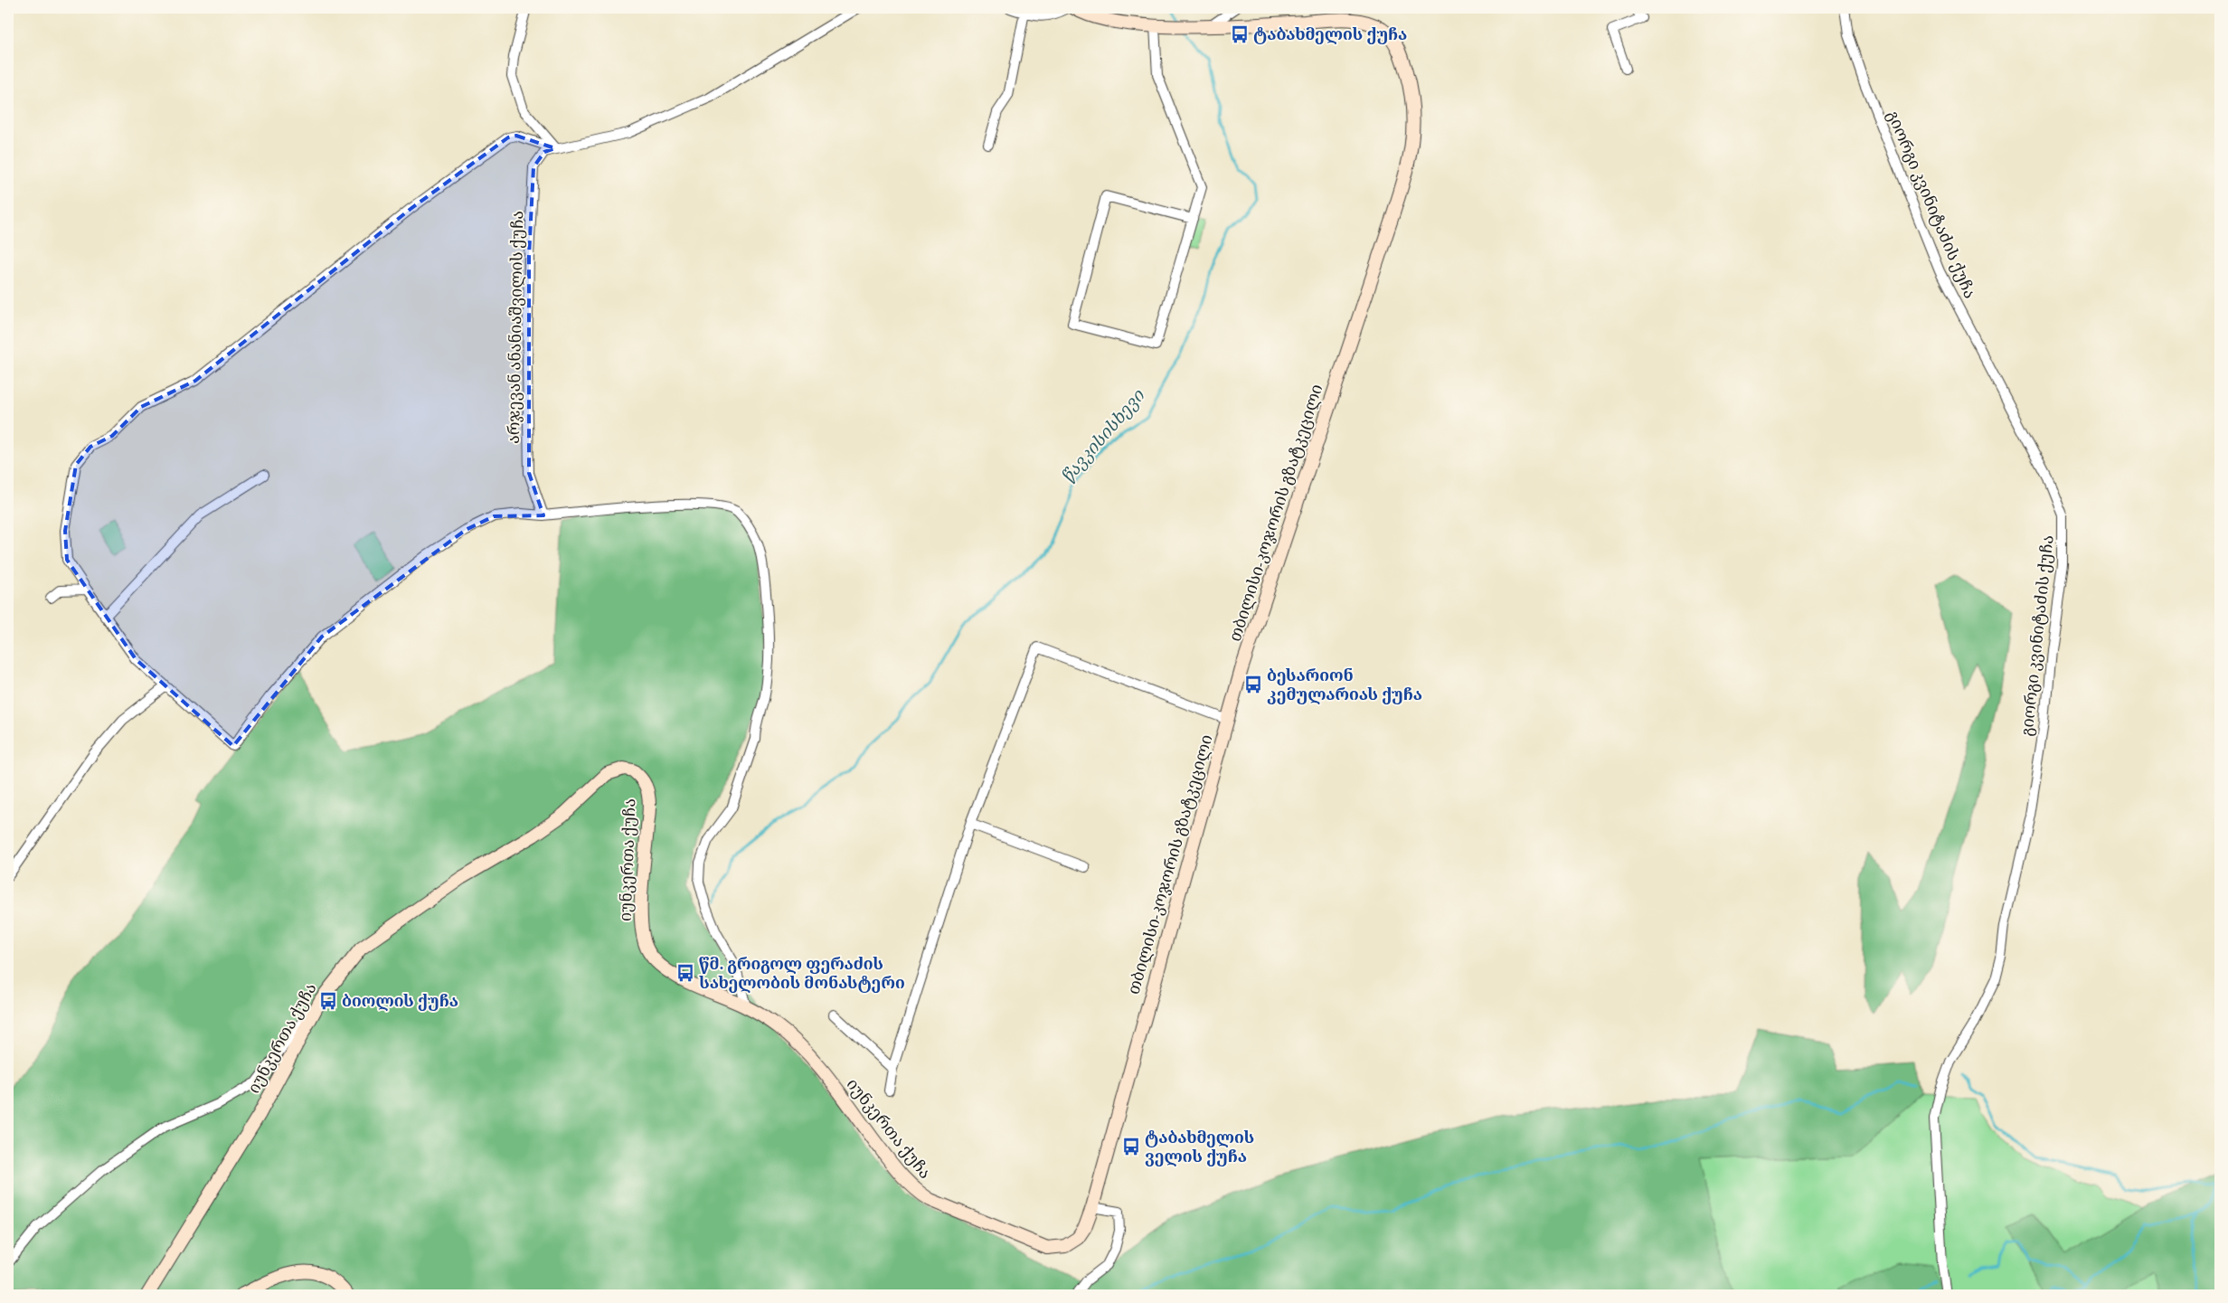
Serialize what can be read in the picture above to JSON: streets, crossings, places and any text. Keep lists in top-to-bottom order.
{
  "streets": {
    "main road": ["თბილისი-კოჯორის გზატკეცილი", "იუნკერთა ქუჩა"],
    "street": ["გიორგი კვინიტაძის ქუჩა", "არჯევან ანანიაშვილის ქუჩა"]
  },
  "crossings": [
    ["თბილისი-კოჯორის გზატკეცილი", "იუნკერთა ქუჩა"]
  ],
  "water": ["წავკისისხევი"],
  "places": {
    "bus stop": [
      "ტაბახმელის ქუჩა",
      "ბესარიონ კემულარიას ქუჩა",
      "წმ. გრიგოლ ფერაძის სახელობის მონასტერი",
      "ბიოლის ქუჩა",
      "ტაბახმელის ველის ქუჩა"
    ]
  }
}
